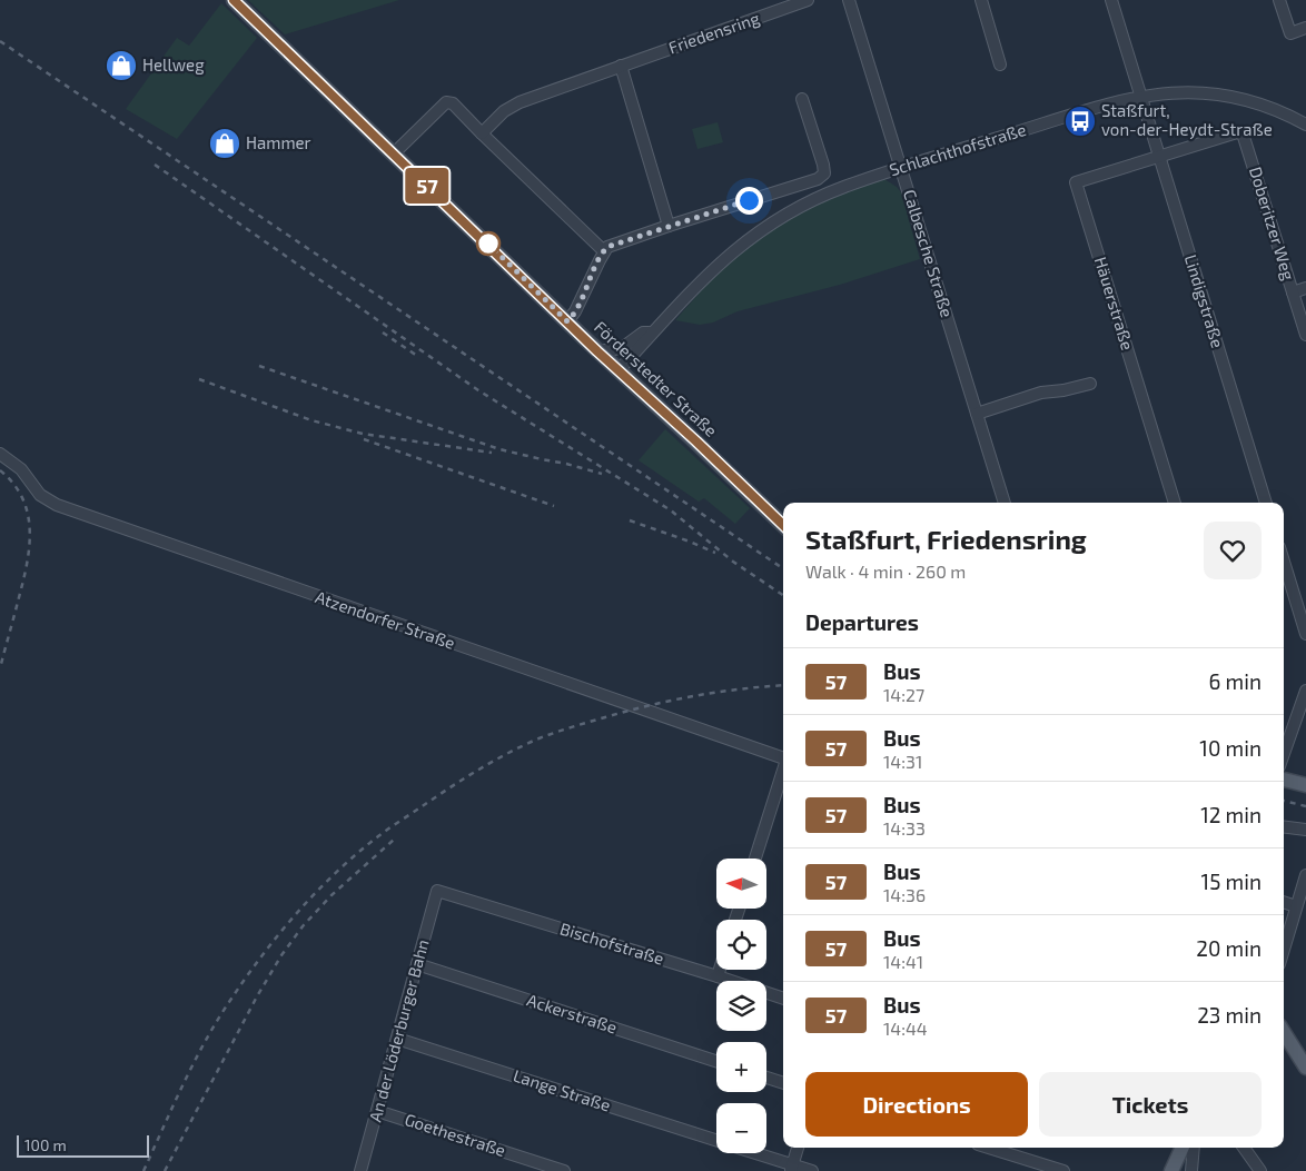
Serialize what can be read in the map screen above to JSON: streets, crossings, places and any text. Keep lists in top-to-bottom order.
{
  "streets": {
    "main road": ["Förderstedter Straße"],
    "street": [
      "Friedensring",
      "Schlachthofstraße",
      "Doberitzer Weg",
      "Calbesche Straße",
      "Lindigstraße",
      "Häuerstraße",
      "Atzendorfer Straße",
      "Bischofstraße",
      "Ackerstraße",
      "An der Löderburger Bahn",
      "Lange Straße",
      "Goethestraße"
    ]
  },
  "crossings": [
    ["Schlachthofstraße", "Calbesche Straße"],
    ["Schlachthofstraße", "Lindigstraße"],
    ["Schlachthofstraße", "Förderstedter Straße"],
    ["Doberitzer Weg", "Lindigstraße"],
    ["Doberitzer Weg", "Häuerstraße"],
    ["Lindigstraße", "Häuerstraße"],
    ["Bischofstraße", "An der Löderburger Bahn"],
    ["Ackerstraße", "An der Löderburger Bahn"],
    ["An der Löderburger Bahn", "Lange Straße"],
    ["An der Löderburger Bahn", "Goethestraße"]
  ],
  "places": {
    "shop": ["Hellweg", "Hammer"],
    "bus stop": ["Staßfurt, von-der-Heydt-Straße"]
  },
  "lines": ["bus line 57"],
  "scale_bar": "100 m",
  "north": "left",
  "page": {
    "on_map": "57",
    "heading": [
      ["Staßfurt, Friedensring", "Walk · 4 min · 260 m"],
      "Departures"
    ],
    "list": [
      {
        "mark": "57",
        "name": "Bus",
        "note": "14:27",
        "value": "6 min"
      },
      {
        "mark": "57",
        "name": "Bus",
        "note": "14:31",
        "value": "10 min"
      },
      {
        "mark": "57",
        "name": "Bus",
        "note": "14:33",
        "value": "12 min"
      },
      {
        "mark": "57",
        "name": "Bus",
        "note": "14:36",
        "value": "15 min"
      },
      {
        "mark": "57",
        "name": "Bus",
        "note": "14:41",
        "value": "20 min"
      },
      {
        "mark": "57",
        "name": "Bus",
        "note": "14:44",
        "value": "23 min"
      }
    ],
    "map_buttons": ["+", "−"],
    "buttons": ["Directions", "Tickets"],
    "scale": "100 m"
  }
}
